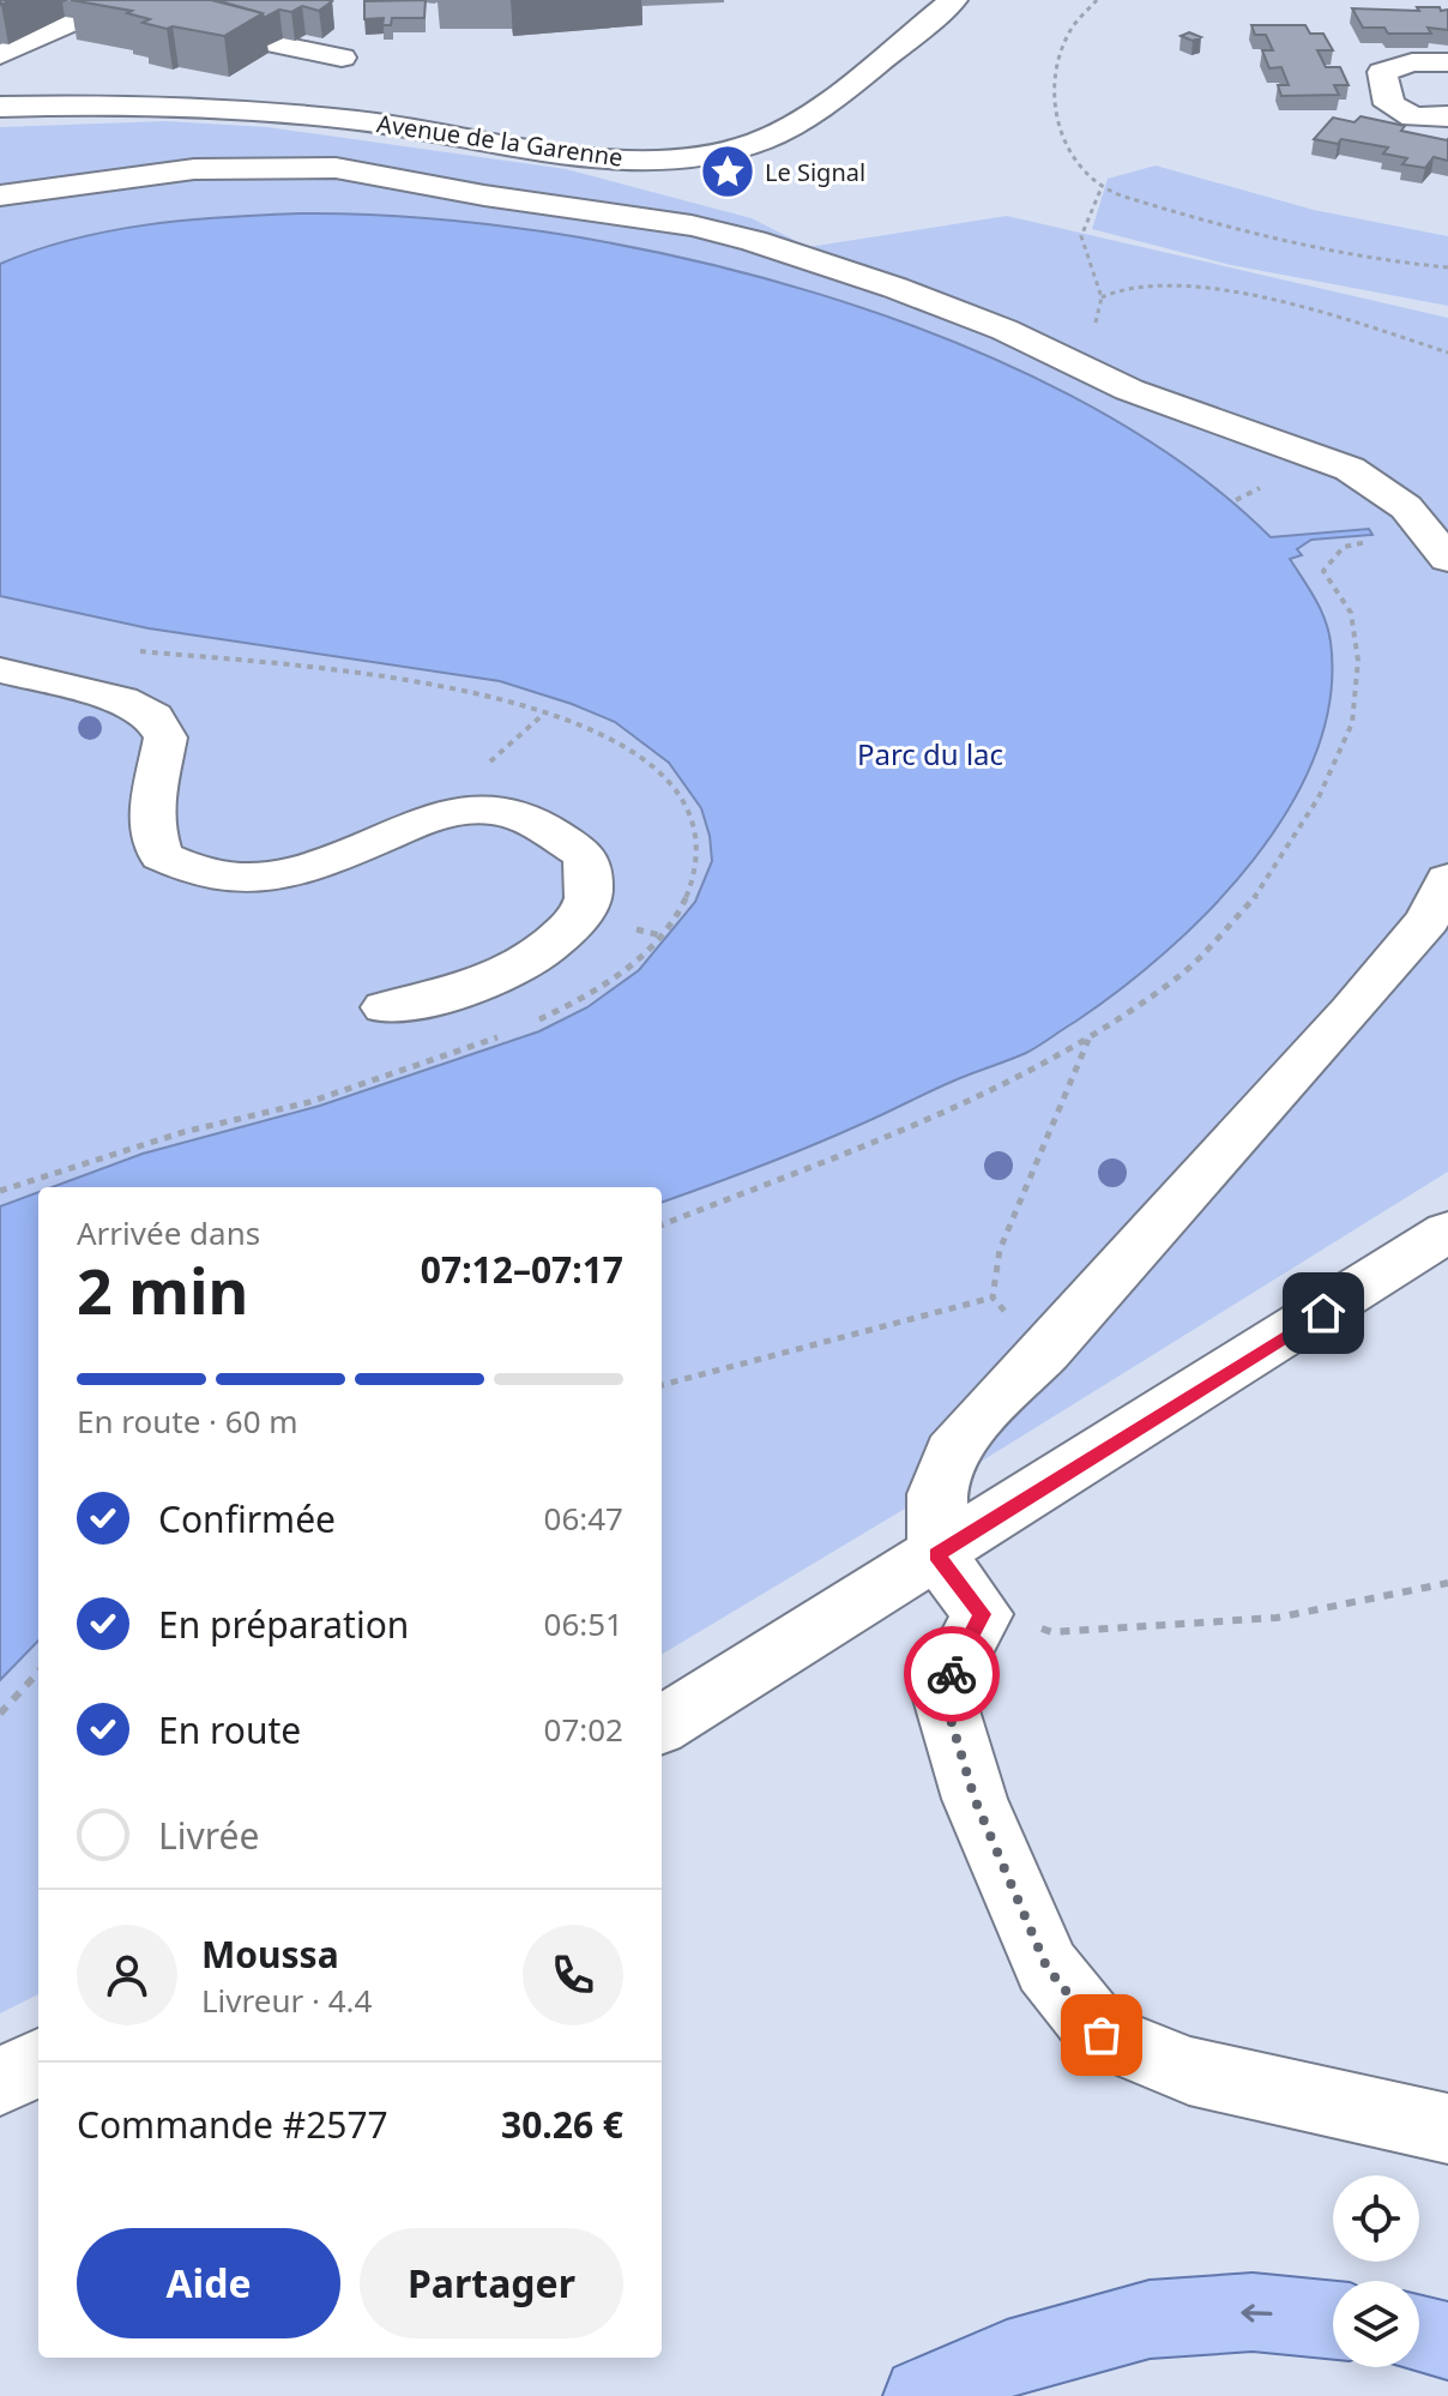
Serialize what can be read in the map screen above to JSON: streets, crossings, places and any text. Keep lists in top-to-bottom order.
{
  "streets": {
    "street": ["Avenue de la Garenne"]
  },
  "parks": ["Parc du lac"],
  "places": {
    "place": ["Le Signal"]
  },
  "page": {
    "heading": ["2 min", "Arrivée dans", "07:12–07:17"],
    "panel": [
      "Moussa",
      "Livreur · 4.4",
      "Commande #2577",
      "30.26 €"
    ],
    "bar": "En route · 60 m",
    "list": [
      ["Confirmée", "06:47"],
      ["En préparation", "06:51"],
      ["En route", "07:02"],
      "Livrée"
    ],
    "buttons": ["Aide", "Partager"]
  }
}
